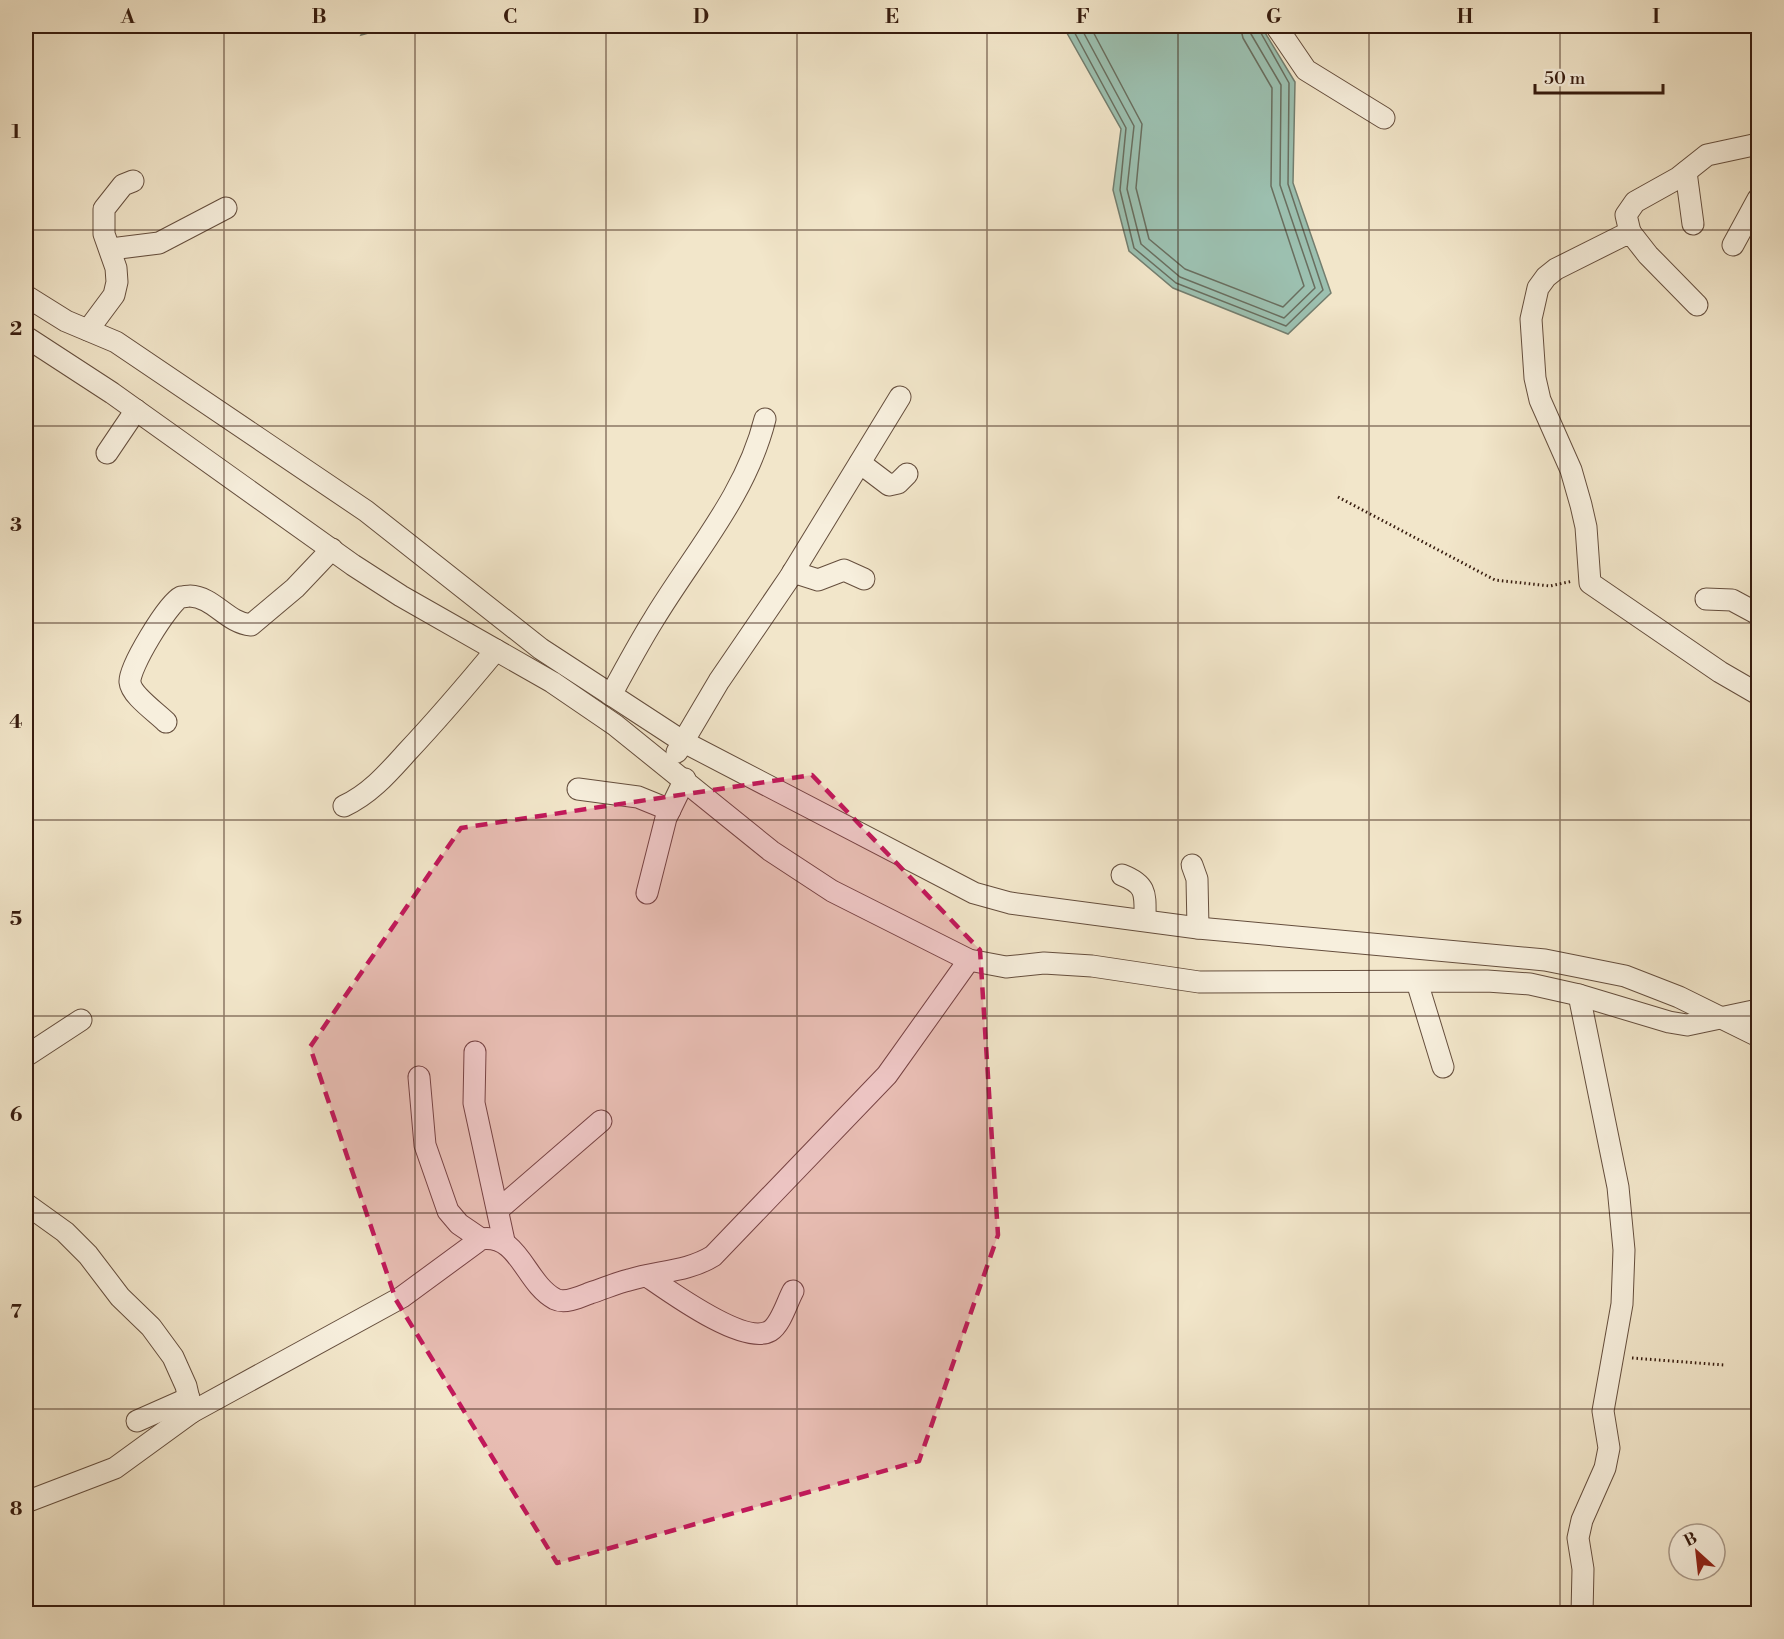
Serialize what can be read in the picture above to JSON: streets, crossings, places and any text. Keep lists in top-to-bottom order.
{
  "scale_bar": "50 m",
  "north": "top left",
  "grid": {
    "columns": [
      "A",
      "B",
      "C",
      "D",
      "E",
      "F",
      "G",
      "H",
      "I"
    ],
    "rows": [
      "1",
      "2",
      "3",
      "4",
      "5",
      "6",
      "7",
      "8"
    ]
  }
}
